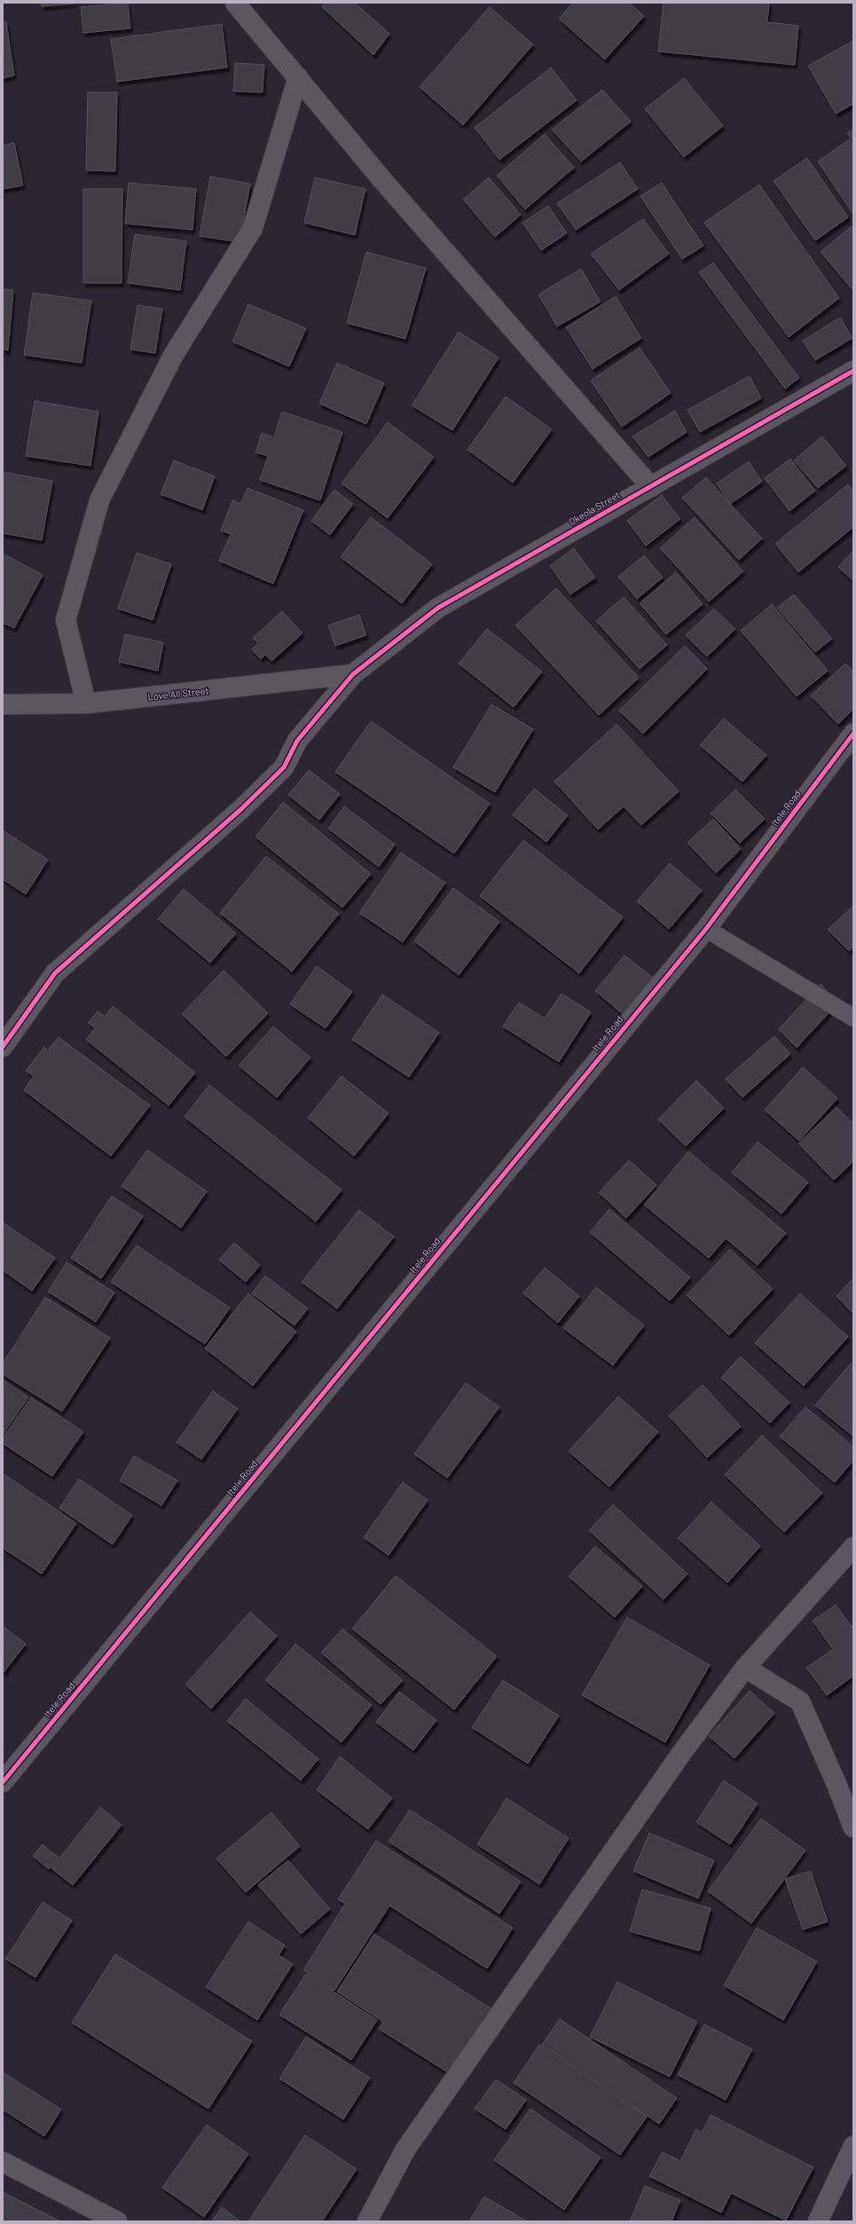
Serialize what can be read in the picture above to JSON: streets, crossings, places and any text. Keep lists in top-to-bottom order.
{
  "streets": {
    "street": ["Okeola Street", "Love All Street", "Itele Road"]
  },
  "crossings": [
    ["Okeola Street", "Love All Street"]
  ]
}
